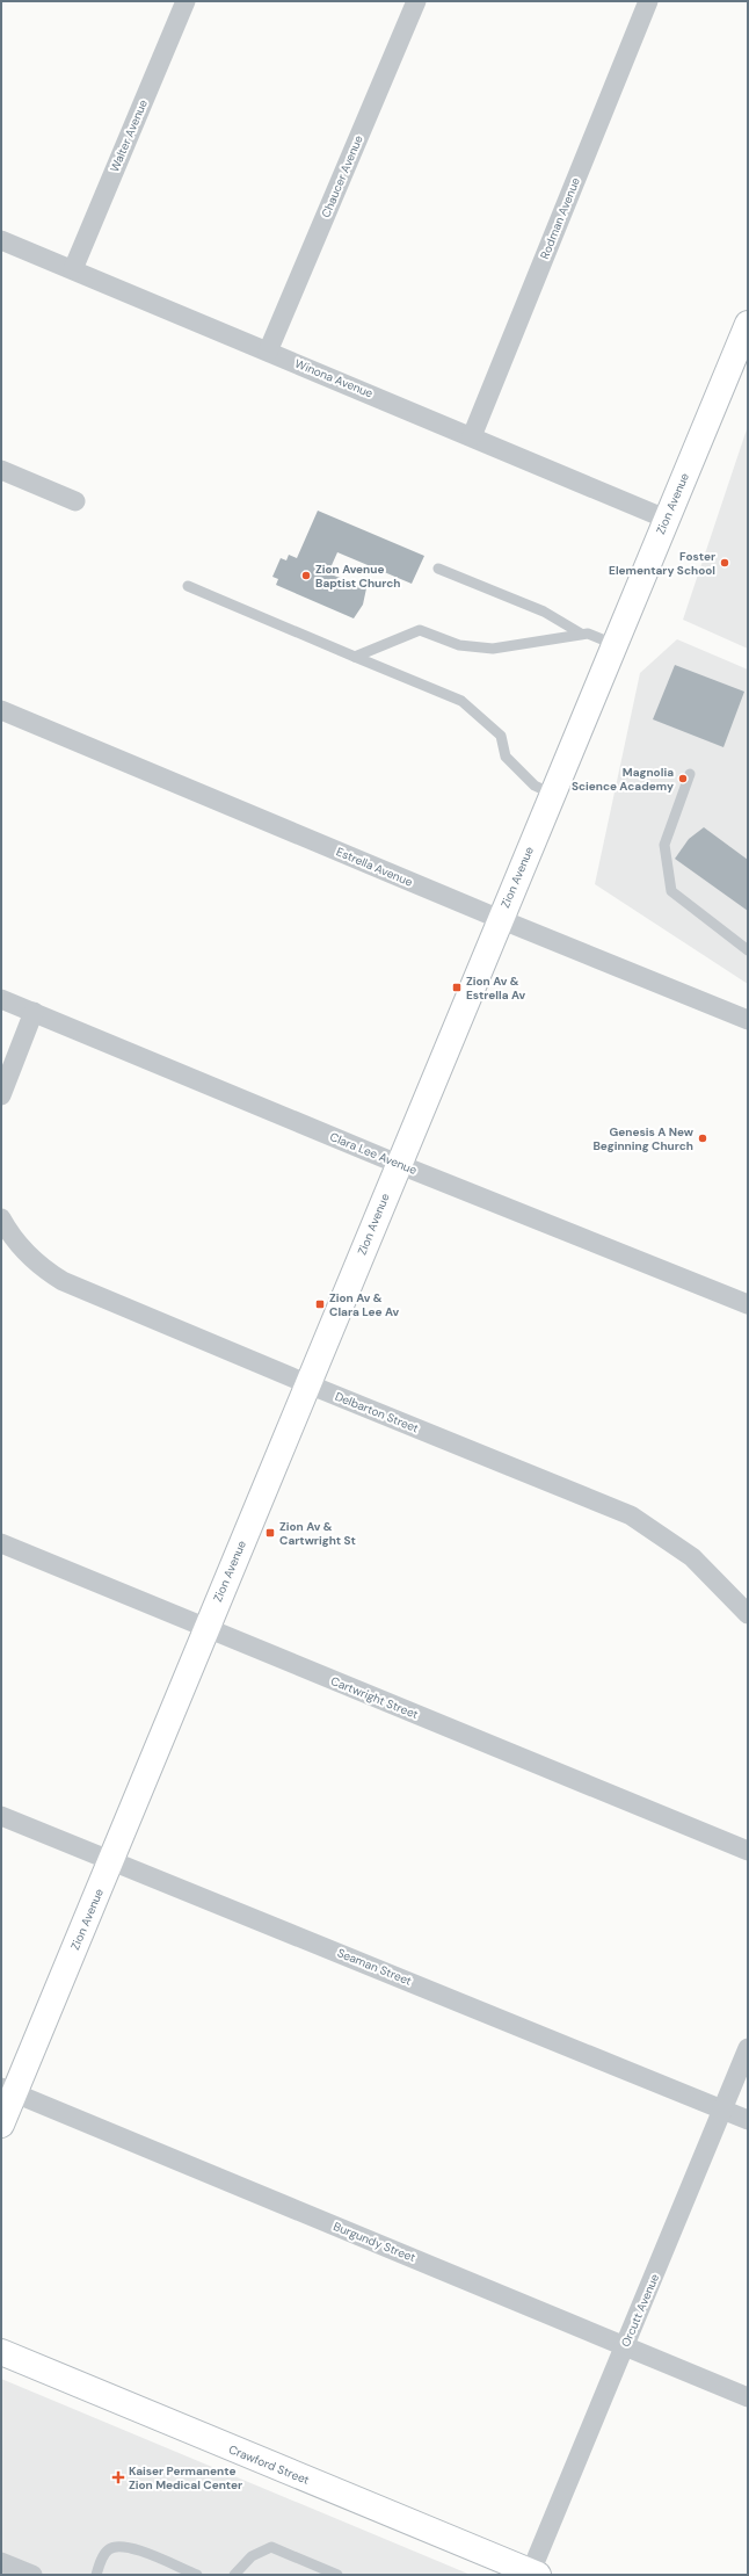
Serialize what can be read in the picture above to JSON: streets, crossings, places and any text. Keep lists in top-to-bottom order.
{
  "streets": {
    "main road": ["Zion Avenue", "Crawford Street"],
    "street": [
      "Walter Avenue",
      "Chaucer Avenue",
      "Rodman Avenue",
      "Winona Avenue",
      "Estrella Avenue",
      "Clara Lee Avenue",
      "Delbarton Street",
      "Cartwright Street",
      "Seaman Street",
      "Burgundy Street",
      "Orcutt Avenue"
    ]
  },
  "crossings": [
    ["Walter Avenue", "Winona Avenue"],
    ["Chaucer Avenue", "Winona Avenue"],
    ["Rodman Avenue", "Winona Avenue"],
    ["Winona Avenue", "Zion Avenue"],
    ["Zion Avenue", "Estrella Avenue"],
    ["Zion Avenue", "Clara Lee Avenue"],
    ["Zion Avenue", "Delbarton Street"],
    ["Zion Avenue", "Cartwright Street"],
    ["Zion Avenue", "Seaman Street"],
    ["Zion Avenue", "Burgundy Street"],
    ["Seaman Street", "Orcutt Avenue"],
    ["Burgundy Street", "Orcutt Avenue"],
    ["Orcutt Avenue", "Crawford Street"]
  ],
  "places": {
    "other": [
      "Foster Elementary School",
      "Zion Avenue Baptist Church",
      "Magnolia Science Academy",
      "Genesis A New Beginning Church"
    ],
    "transit": ["Zion Av & Estrella Av", "Zion Av & Clara Lee Av", "Zion Av & Cartwright St"],
    "health": ["Kaiser Permanente Zion Medical Center"]
  }
}
